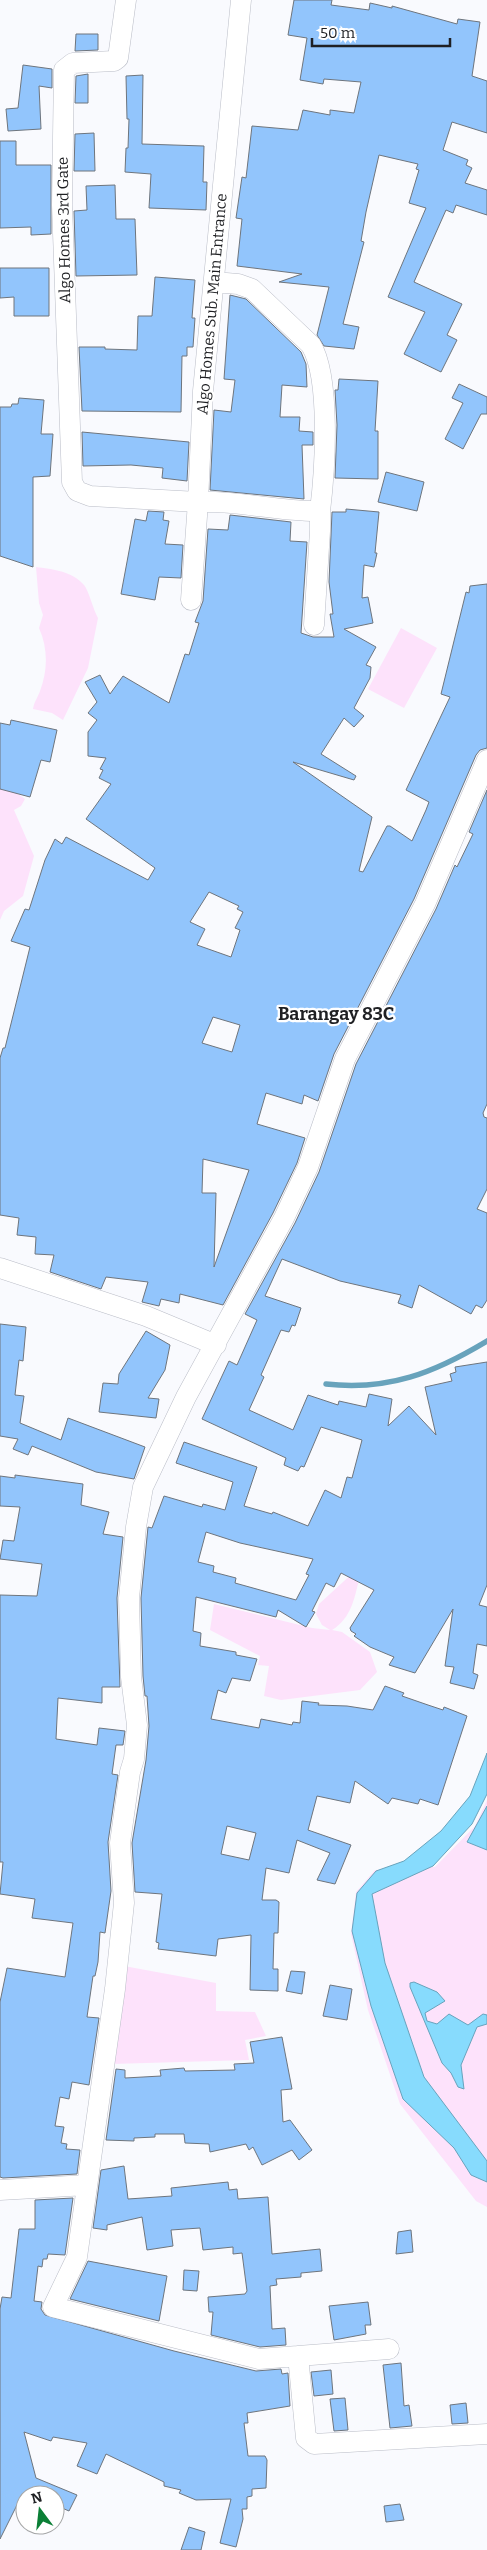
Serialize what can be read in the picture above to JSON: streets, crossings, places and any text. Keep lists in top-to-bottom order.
{
  "streets": {
    "street": ["Algo Homes 3rd Gate", "Algo Homes Sub. Main Entrance"]
  },
  "crossings": [
    ["Algo Homes 3rd Gate", "Algo Homes Sub. Main Entrance"]
  ],
  "districts": ["Barangay 83C"],
  "scale_bar": "50 m",
  "north": "top"
}
